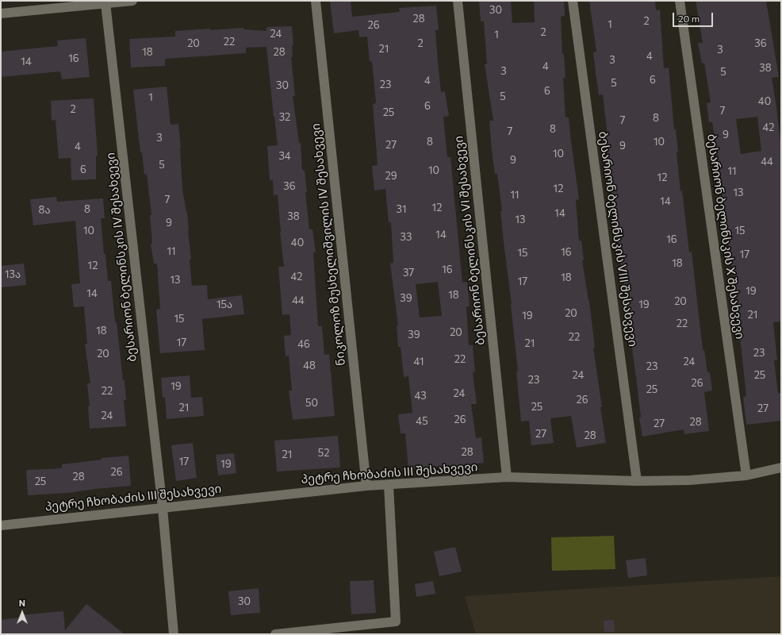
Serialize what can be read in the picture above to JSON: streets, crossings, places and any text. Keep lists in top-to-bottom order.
{
  "streets": {
    "street": [
      "ბესარიონ ბელინსკის X შესახვევი",
      "ბესარიონ ბელინსკის VIII შესახვევი",
      "ბესარიონ ბელინსკის VI შესახვევი",
      "ნიკოლოზ მუსხელიშვილის IV შესახვევი",
      "ბესარიონ ბელინსკის IV შესახვევი",
      "პეტრე ჩხობაძის III შესახვევი"
    ]
  },
  "crossings": [
    ["ბესარიონ ბელინსკის X შესახვევი", "პეტრე ჩხობაძის III შესახვევი"],
    ["ბესარიონ ბელინსკის VIII შესახვევი", "პეტრე ჩხობაძის III შესახვევი"],
    ["ბესარიონ ბელინსკის VI შესახვევი", "პეტრე ჩხობაძის III შესახვევი"],
    ["ნიკოლოზ მუსხელიშვილის IV შესახვევი", "პეტრე ჩხობაძის III შესახვევი"],
    ["ბესარიონ ბელინსკის IV შესახვევი", "პეტრე ჩხობაძის III შესახვევი"]
  ],
  "house_numbers": [
    "30",
    "28",
    "2",
    "1",
    "26",
    "2",
    "24",
    "1",
    "22",
    "20",
    "2",
    "36",
    "21",
    "3",
    "18",
    "28",
    "4",
    "16",
    "3",
    "14",
    "4",
    "38",
    "3",
    "5",
    "6",
    "4",
    "5",
    "23",
    "30",
    "6",
    "5",
    "1",
    "40",
    "6",
    "2",
    "7",
    "25",
    "32",
    "8",
    "7",
    "42",
    "8",
    "7",
    "9",
    "3",
    "8",
    "10",
    "27",
    "9",
    "4",
    "10",
    "34",
    "9",
    "44",
    "5",
    "6",
    "10",
    "11",
    "29",
    "12",
    "36",
    "12",
    "13",
    "11",
    "7",
    "14",
    "12",
    "8",
    "31",
    "8ა",
    "14",
    "38",
    "13",
    "9",
    "10",
    "15",
    "14",
    "33",
    "16",
    "40",
    "11",
    "16",
    "15",
    "17",
    "18",
    "12",
    "16",
    "37",
    "13ა",
    "42",
    "18",
    "13",
    "17",
    "19",
    "14",
    "18",
    "39",
    "44",
    "20",
    "15ა",
    "19",
    "20",
    "21",
    "19",
    "15",
    "22",
    "18",
    "20",
    "39",
    "22",
    "17",
    "21",
    "46",
    "23",
    "20",
    "22",
    "41",
    "24",
    "48",
    "23",
    "24",
    "25",
    "23",
    "26",
    "19",
    "25",
    "22",
    "24",
    "43",
    "26",
    "50",
    "25",
    "21",
    "27",
    "24",
    "26",
    "45",
    "28",
    "27",
    "27",
    "28",
    "28",
    "52",
    "21",
    "17",
    "19",
    "26",
    "28",
    "25",
    "30"
  ],
  "scale_bar": "20 m",
  "north": "top"
}
